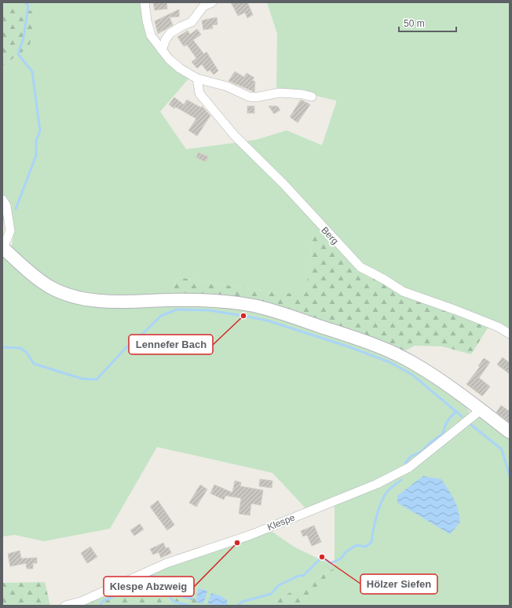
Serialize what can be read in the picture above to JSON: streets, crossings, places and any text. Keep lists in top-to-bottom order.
{
  "streets": {
    "street": ["Berg", "Klespe"]
  },
  "places": ["Lennefer Bach", "Klespe Abzweig", "Hölzer Siefen"],
  "scale_bar": "50 m"
}
